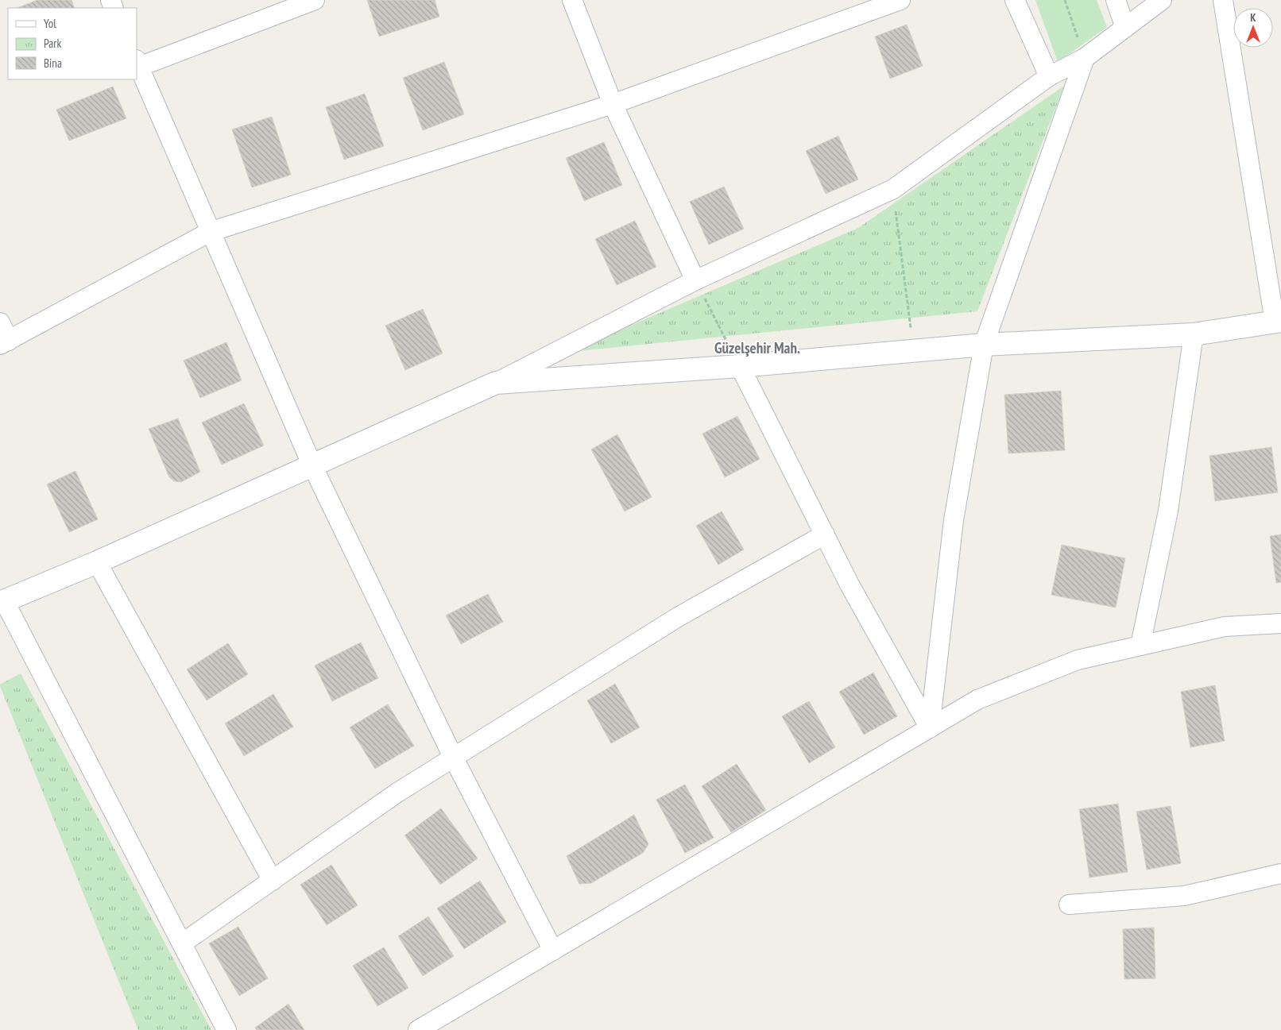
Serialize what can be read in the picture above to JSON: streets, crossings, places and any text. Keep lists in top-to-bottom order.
{
  "districts": ["Güzelşehir Mah."],
  "legend": ["Yol", "Park", "Bina"],
  "north": "top"
}
